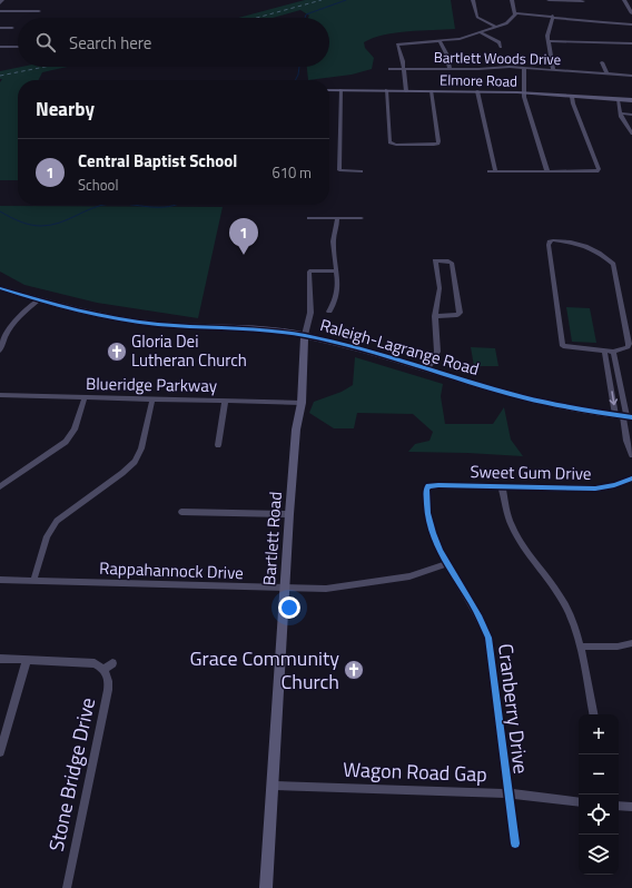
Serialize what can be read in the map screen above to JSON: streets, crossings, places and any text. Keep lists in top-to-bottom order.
{
  "streets": {
    "main road": ["Elmore Road", "Raleigh-Lagrange Road", "Bartlett Road"],
    "street": [
      "Bartlett Woods Drive",
      "Blueridge Parkway",
      "Sweet Gum Drive",
      "Rappahannock Drive",
      "Cranberry Drive",
      "Wagon Road Gap",
      "Stone Bridge Drive"
    ]
  },
  "crossings": [
    ["Raleigh-Lagrange Road", "Bartlett Road"],
    ["Blueridge Parkway", "Bartlett Road"],
    ["Sweet Gum Drive", "Cranberry Drive"],
    ["Bartlett Road", "Rappahannock Drive"],
    ["Bartlett Road", "Wagon Road Gap"],
    ["Rappahannock Drive", "Cranberry Drive"],
    ["Cranberry Drive", "Wagon Road Gap"]
  ],
  "places": {
    "church": ["Gloria Dei Lutheran Church", "Grace Community Church"]
  },
  "page": {
    "search": "Search here",
    "heading": "Nearby",
    "list": [
      {
        "mark": "1",
        "name": "Central Baptist School",
        "note": "School",
        "value": "610 m"
      }
    ],
    "pins": "1",
    "map_buttons": ["+", "−"]
  }
}
